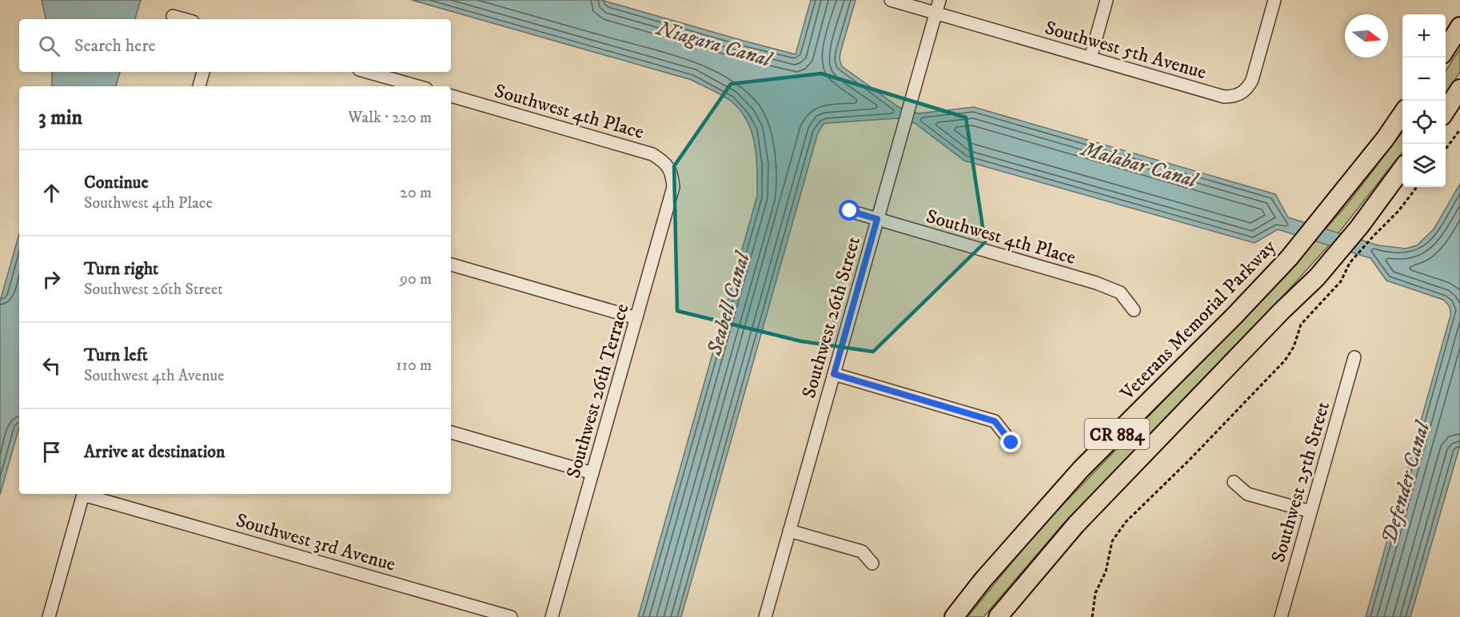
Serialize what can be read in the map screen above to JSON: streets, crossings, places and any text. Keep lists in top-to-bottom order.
{
  "streets": {
    "highway": ["Veterans Memorial Parkway", "CR 884"],
    "street": [
      "Southwest 5th Avenue",
      "Southwest 4th Place",
      "Southwest 26th Street",
      "Southwest 26th Terrace",
      "Southwest 25th Street",
      "Southwest 3rd Avenue"
    ]
  },
  "crossings": [
    ["Southwest 5th Avenue", "Southwest 26th Street"],
    ["Southwest 4th Place", "Southwest 26th Street"],
    ["Southwest 4th Place", "Southwest 26th Terrace"]
  ],
  "water": [
    "Niagara Canal",
    "Malabar Canal",
    "Seabell Canal",
    "Defender Canal"
  ],
  "north": "right",
  "page": {
    "map_buttons": ["+", "−"],
    "search": "Search here",
    "heading": ["3 min", "Walk · 220 m"],
    "list": [
      ["Continue", "Southwest 4th Place", "20 m"],
      ["Turn right", "Southwest 26th Street", "90 m"],
      ["Turn left", "Southwest 4th Avenue", "110 m"],
      "Arrive at destination"
    ]
  }
}
